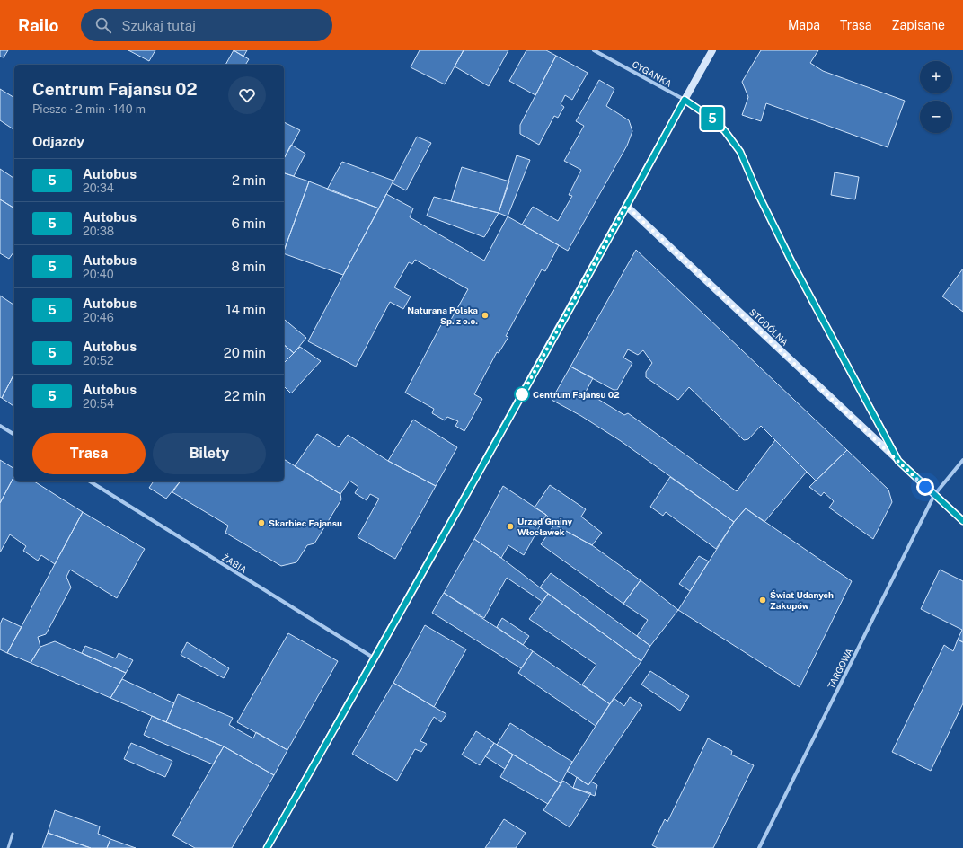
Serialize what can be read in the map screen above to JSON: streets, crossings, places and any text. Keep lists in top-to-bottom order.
{
  "streets": {
    "street": [
      "CYGANKA",
      "STODÓLNA",
      "ŻABIA",
      "TARGOWA"
    ]
  },
  "crossings": [
    ["CYGANKA", "STODÓLNA"],
    ["STODÓLNA", "TARGOWA"]
  ],
  "places": [
    "Naturana Polska Sp. z o.o.",
    "Centrum Fajansu 02",
    "Skarbiec Fajansu",
    "Urząd Gminy Włocławek",
    "Świat Udanych Zakupów"
  ],
  "lines": ["bus line 5"],
  "page": {
    "header": "Railo",
    "search": "Szukaj tutaj",
    "nav": ["Mapa", "Trasa", "Zapisane"],
    "on_map": "5",
    "map_buttons": ["+", "−"],
    "heading": [
      ["Centrum Fajansu 02", "Pieszo · 2 min · 140 m"],
      "Odjazdy"
    ],
    "list": [
      {
        "mark": "5",
        "name": "Autobus",
        "note": "20:34",
        "value": "2 min"
      },
      {
        "mark": "5",
        "name": "Autobus",
        "note": "20:38",
        "value": "6 min"
      },
      {
        "mark": "5",
        "name": "Autobus",
        "note": "20:40",
        "value": "8 min"
      },
      {
        "mark": "5",
        "name": "Autobus",
        "note": "20:46",
        "value": "14 min"
      },
      {
        "mark": "5",
        "name": "Autobus",
        "note": "20:52",
        "value": "20 min"
      },
      {
        "mark": "5",
        "name": "Autobus",
        "note": "20:54",
        "value": "22 min"
      }
    ],
    "buttons": ["Trasa", "Bilety"]
  }
}
